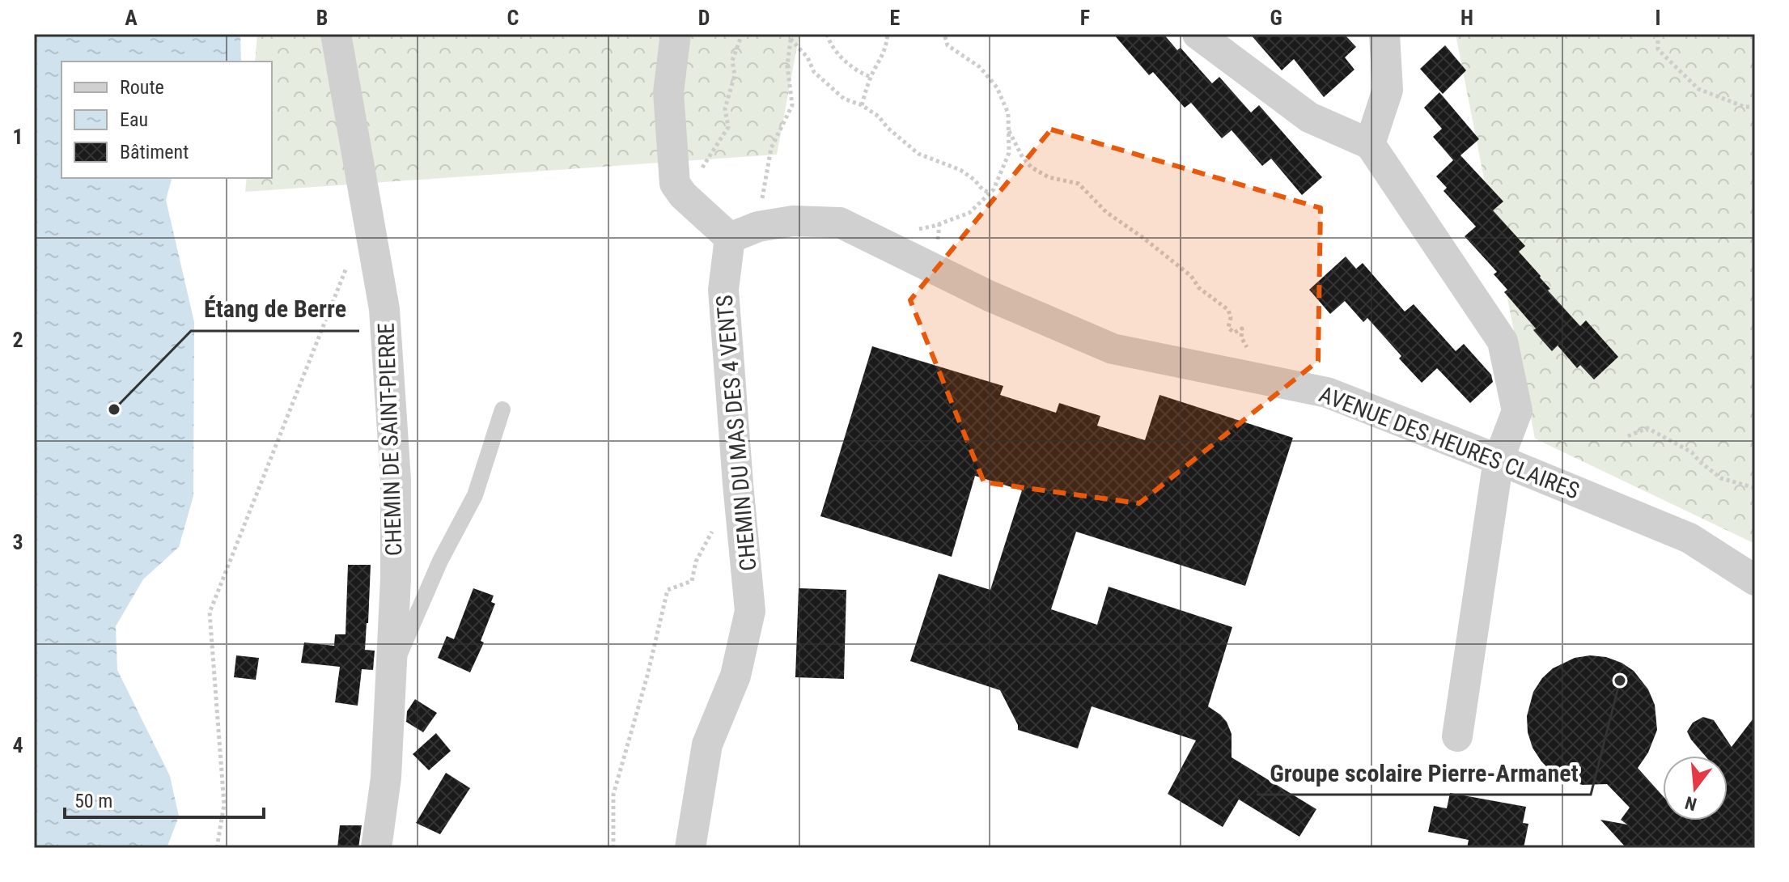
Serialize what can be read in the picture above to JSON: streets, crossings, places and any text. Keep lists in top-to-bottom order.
{
  "streets": {
    "street": ["CHEMIN DU MAS DES 4 VENTS", "CHEMIN DE SAINT-PIERRE", "AVENUE DES HEURES CLAIRES"]
  },
  "crossings": [
    ["CHEMIN DU MAS DES 4 VENTS", "AVENUE DES HEURES CLAIRES"]
  ],
  "places": ["Étang de Berre", "Groupe scolaire Pierre-Armanet"],
  "legend": ["Route", "Eau", "Bâtiment"],
  "scale_bar": "50 m",
  "north": "bottom",
  "grid": {
    "columns": [
      "A",
      "B",
      "C",
      "D",
      "E",
      "F",
      "G",
      "H",
      "I"
    ],
    "rows": [
      "1",
      "2",
      "3",
      "4"
    ]
  }
}
